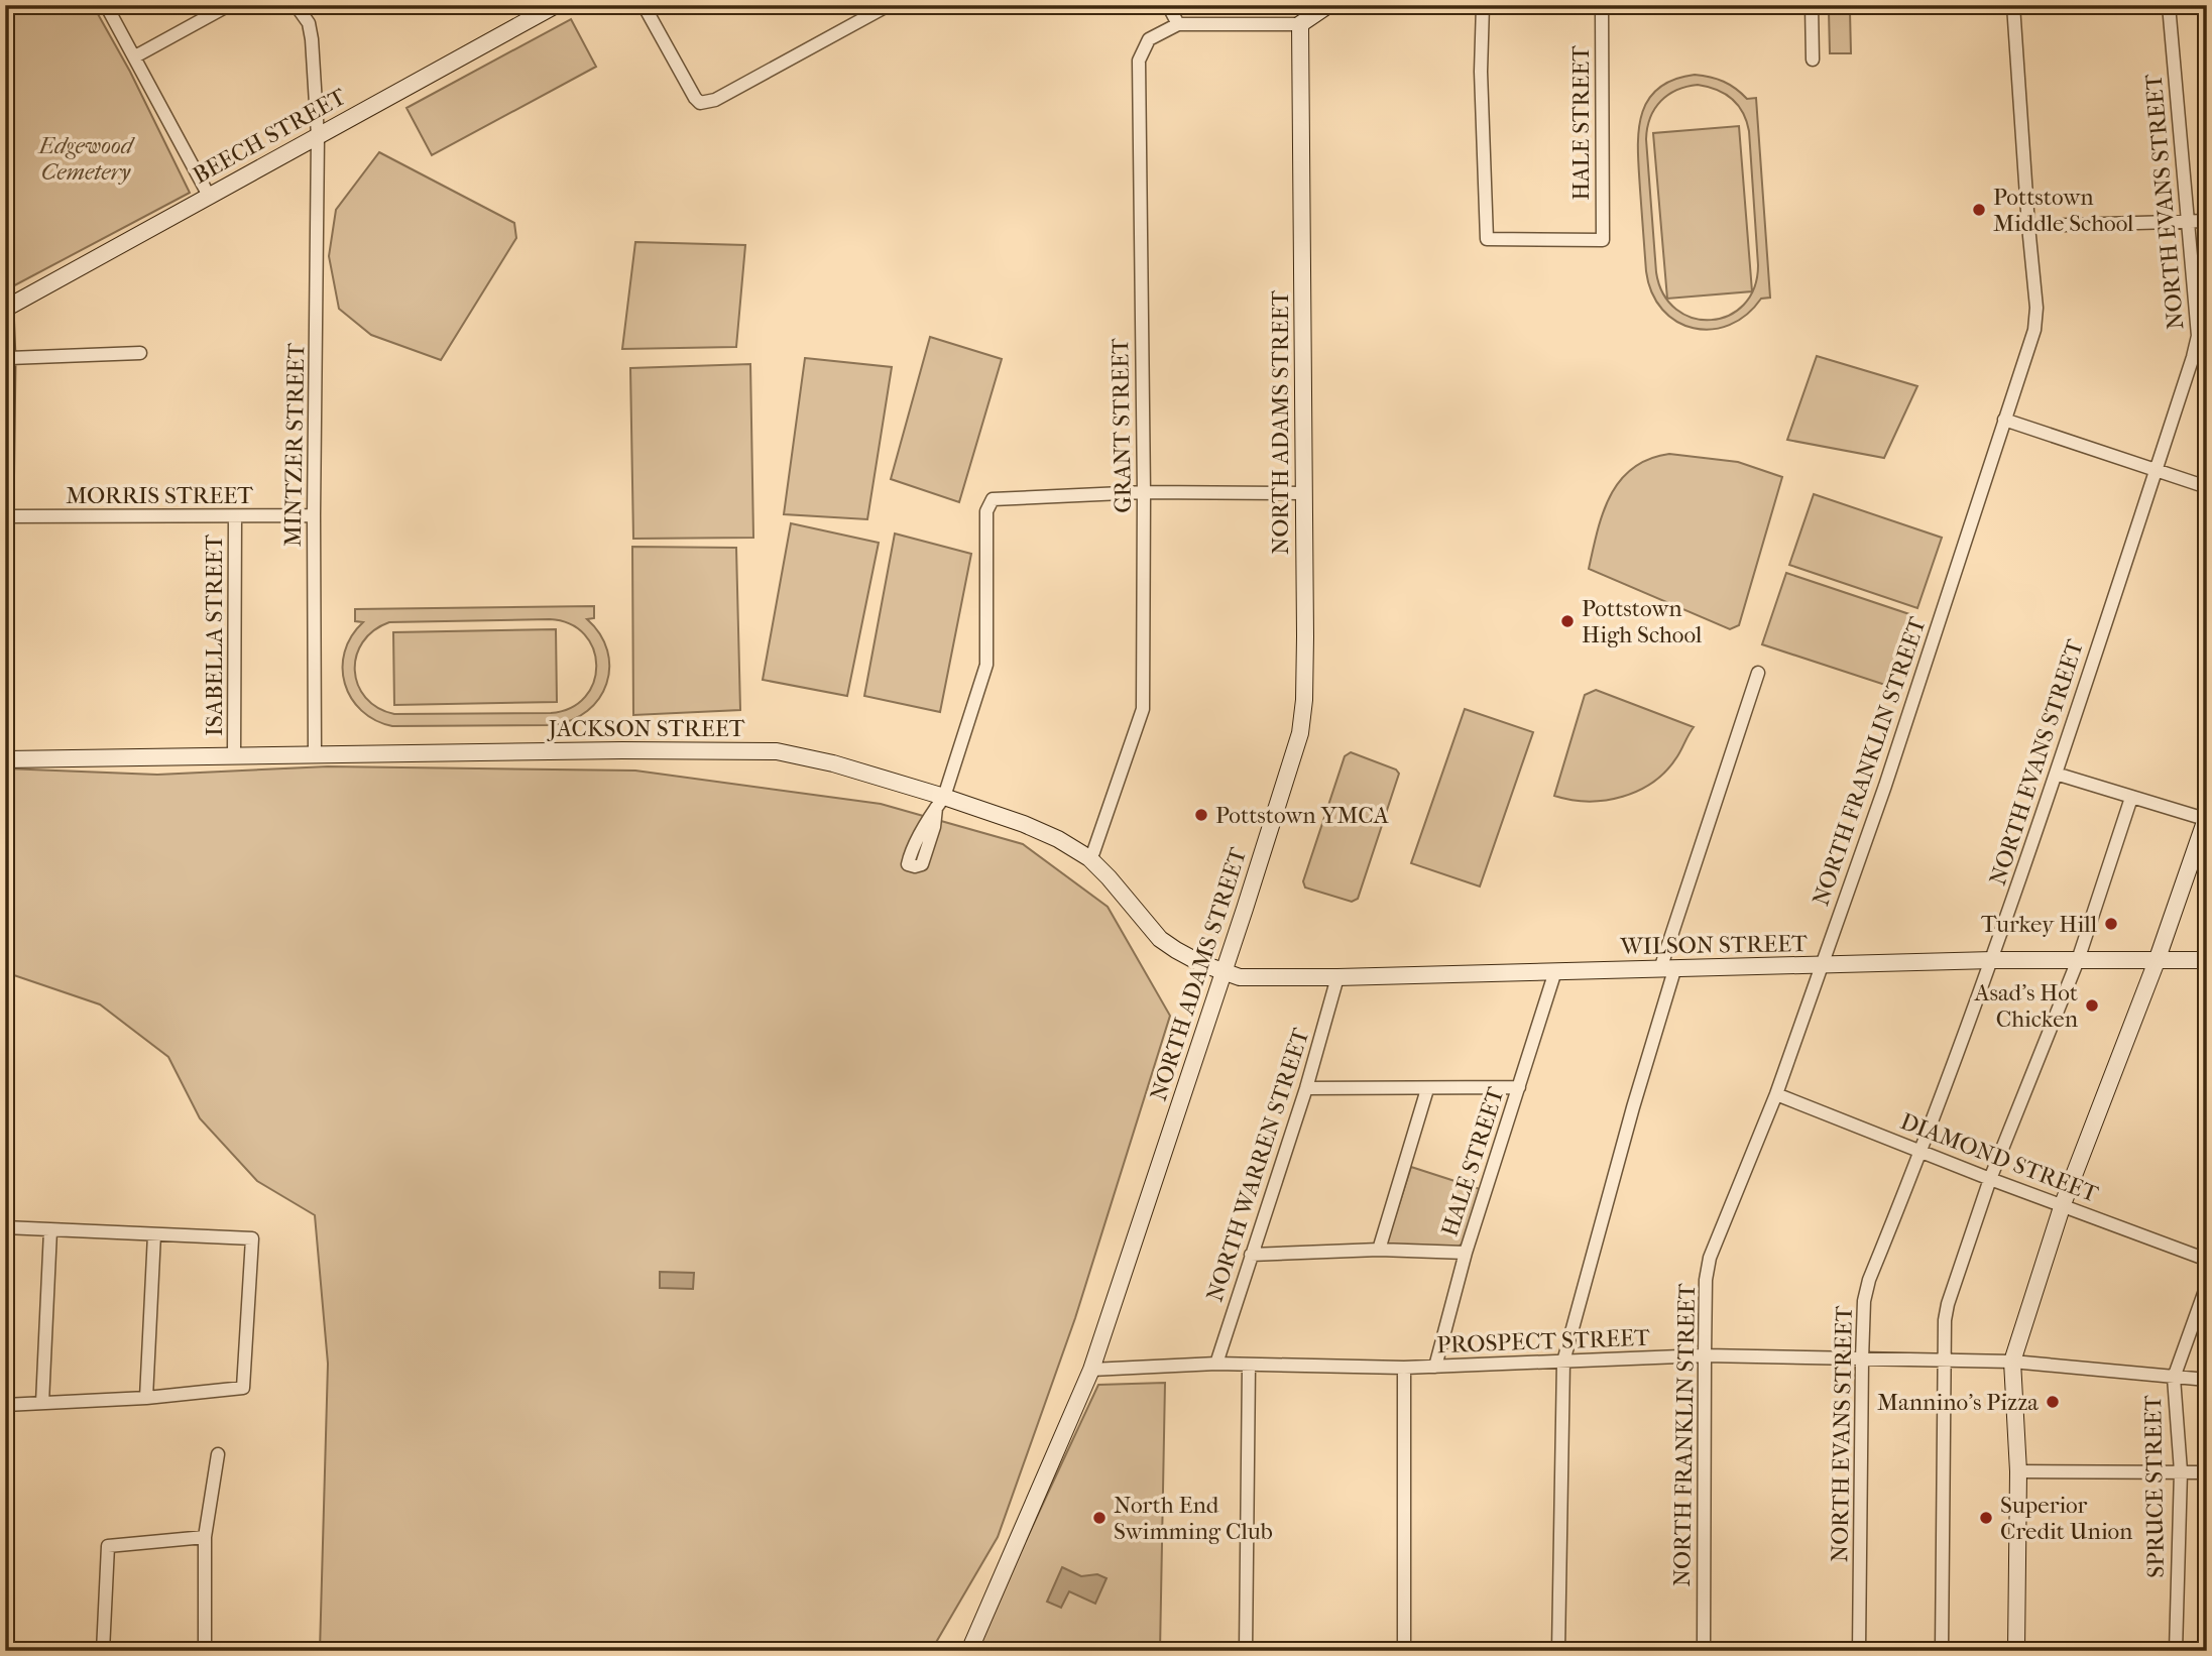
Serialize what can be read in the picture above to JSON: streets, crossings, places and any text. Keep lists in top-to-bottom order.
{
  "streets": {
    "street": [
      "HALE STREET",
      "BEECH STREET",
      "NORTH EVANS STREET",
      "NORTH ADAMS STREET",
      "GRANT STREET",
      "MINTZER STREET",
      "MORRIS STREET",
      "ISABELLA STREET",
      "JACKSON STREET",
      "NORTH FRANKLIN STREET",
      "WILSON STREET",
      "DIAMOND STREET",
      "NORTH WARREN STREET",
      "PROSPECT STREET",
      "SPRUCE STREET"
    ]
  },
  "crossings": [
    ["HALE STREET", "WILSON STREET"],
    ["HALE STREET", "PROSPECT STREET"],
    ["BEECH STREET", "MINTZER STREET"],
    ["NORTH EVANS STREET", "WILSON STREET"],
    ["NORTH EVANS STREET", "DIAMOND STREET"],
    ["NORTH EVANS STREET", "PROSPECT STREET"],
    ["NORTH ADAMS STREET", "JACKSON STREET"],
    ["NORTH ADAMS STREET", "WILSON STREET"],
    ["NORTH ADAMS STREET", "PROSPECT STREET"],
    ["GRANT STREET", "JACKSON STREET"],
    ["MINTZER STREET", "MORRIS STREET"],
    ["MINTZER STREET", "JACKSON STREET"],
    ["MORRIS STREET", "ISABELLA STREET"],
    ["ISABELLA STREET", "JACKSON STREET"],
    ["JACKSON STREET", "WILSON STREET"],
    ["NORTH FRANKLIN STREET", "WILSON STREET"],
    ["NORTH FRANKLIN STREET", "DIAMOND STREET"],
    ["NORTH FRANKLIN STREET", "PROSPECT STREET"],
    ["WILSON STREET", "NORTH WARREN STREET"],
    ["NORTH WARREN STREET", "PROSPECT STREET"],
    ["PROSPECT STREET", "SPRUCE STREET"]
  ],
  "parks": ["Edgewood Cemetery"],
  "places": [
    "Pottstown Middle School",
    "Pottstown High School",
    "Pottstown YMCA",
    "Turkey Hill",
    "Asad's Hot Chicken",
    "Mannino's Pizza",
    "North End Swimming Club",
    "Superior Credit Union"
  ]
}
